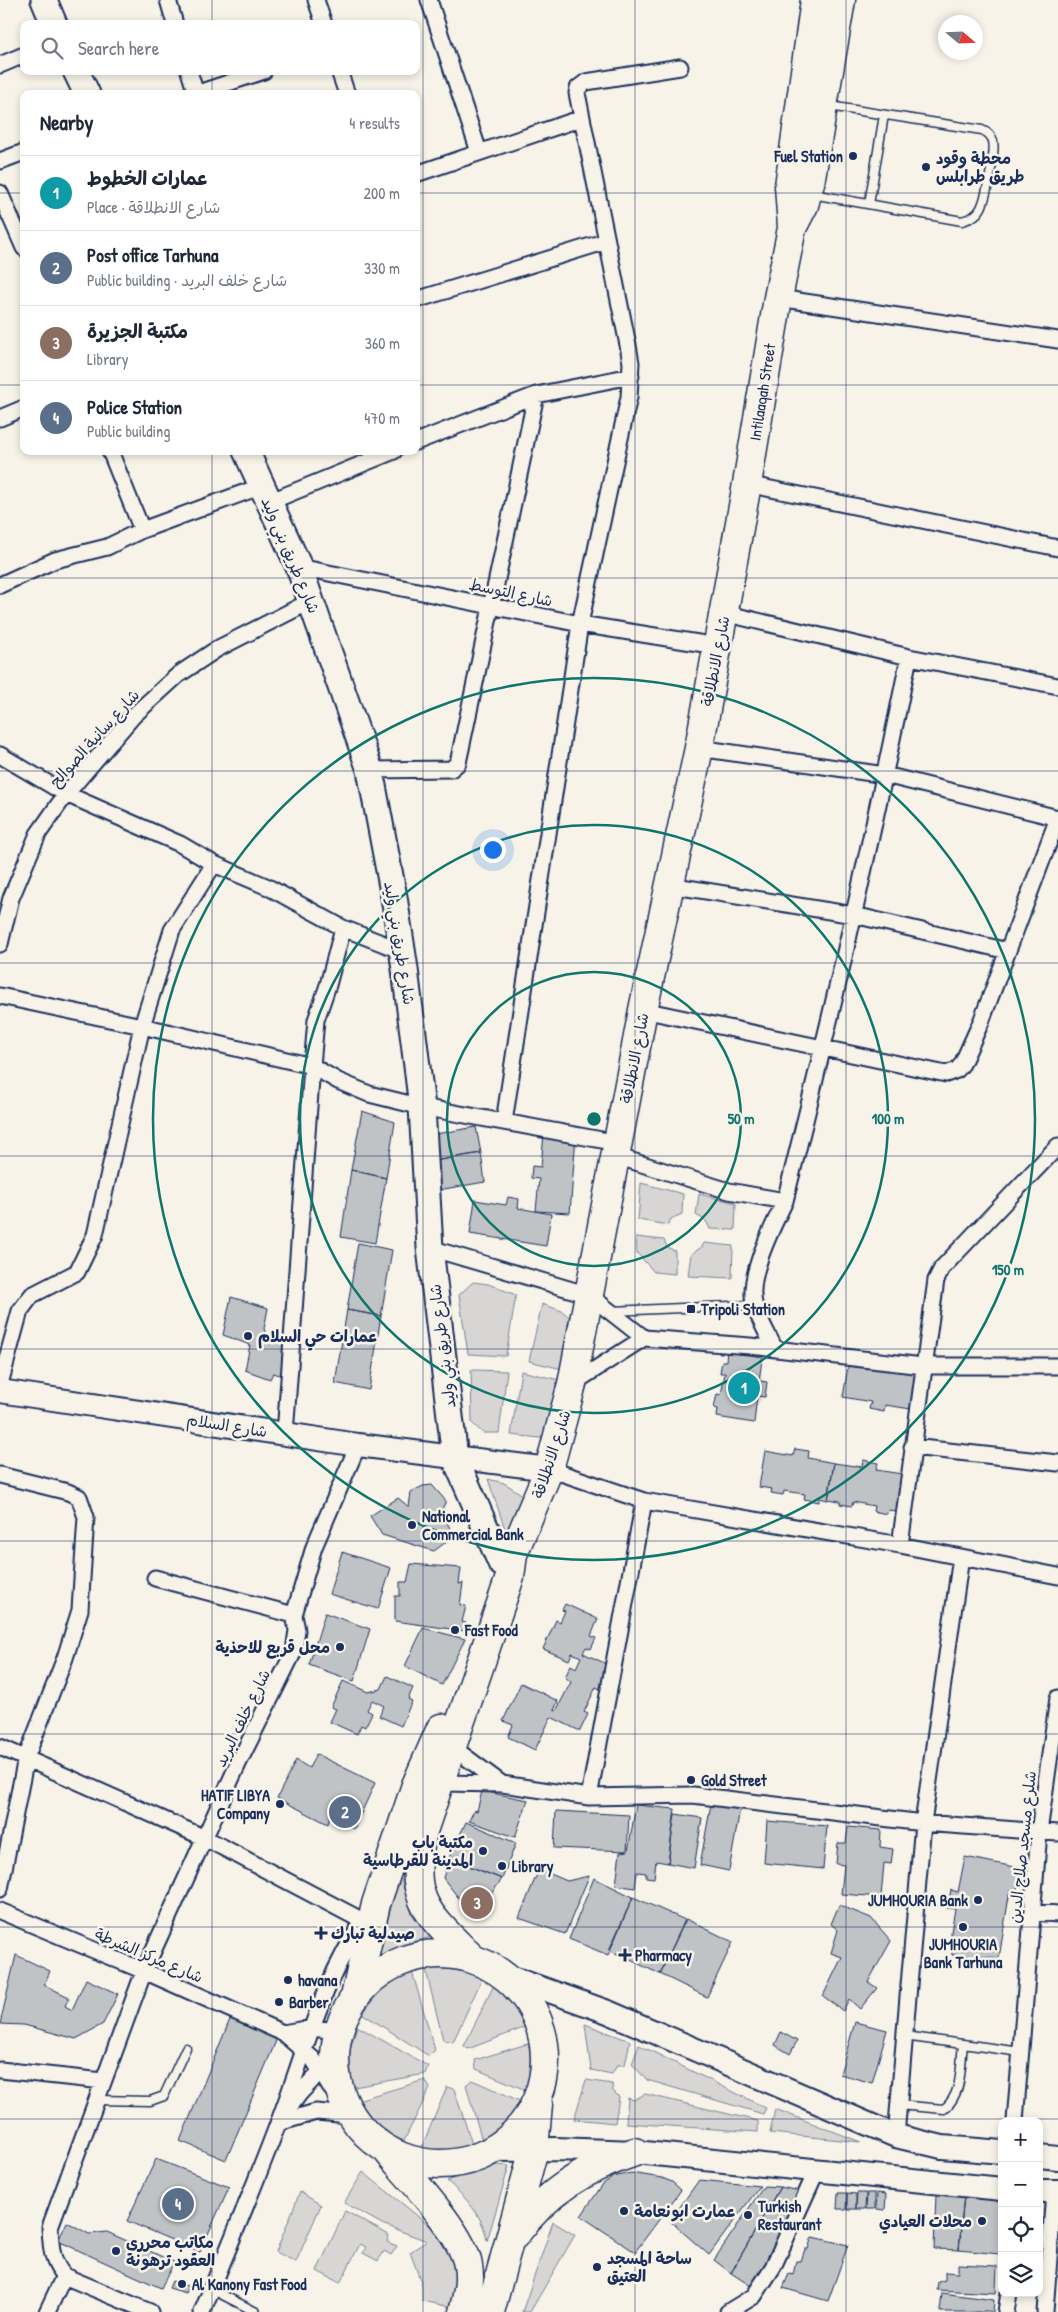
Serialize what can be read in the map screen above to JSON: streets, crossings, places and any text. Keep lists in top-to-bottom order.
{
  "streets": {
    "highway": ["Intilaaqah Street", "شارع الانطلاقة"],
    "main road": ["شارع طريق بني وليد"],
    "street": [
      "شارع التوسط",
      "شارع سانية الصوالح",
      "شارع السلام",
      "شارع خلف البريد",
      "شلرع مسجد صلاح الدين",
      "شارع مركز الشرطة"
    ]
  },
  "crossings": [
    ["Intilaaqah Street", "شارع الانطلاقة"],
    ["شارع طريق بني وليد", "شارع التوسط"],
    ["شارع طريق بني وليد", "شارع الانطلاقة"],
    ["شارع طريق بني وليد", "شارع سانية الصوالح"],
    ["شارع طريق بني وليد", "شارع السلام"],
    ["شارع التوسط", "شارع الانطلاقة"],
    ["شارع الانطلاقة", "شارع السلام"],
    ["شارع السلام", "شارع خلف البريد"],
    ["شارع خلف البريد", "شارع مركز الشرطة"]
  ],
  "places": {
    "other": [
      "Fuel Station",
      "محطة وقود طريق طرابلس",
      "عمارات حي السلام",
      "National Commercial Bank",
      "Fast Food",
      "محل قربع للاحذية",
      "Gold Street",
      "HATIF LIBYA Company",
      "مكتبة باب المدينة للقرطاسية",
      "Library",
      "JUMHOURIA Bank",
      "JUMHOURIA Bank Tarhuna",
      "havana",
      "Barber",
      "عمارت ابونعامة",
      "Turkish Restaurant",
      "محلات العيادي",
      "مكاتب محرري العقود ترهونة",
      "ساحة المسجد العتيق",
      "Al Kanony Fast Food"
    ],
    "transit": ["Tripoli Station"],
    "health": ["صيدلية تبارك", "Pharmacy"]
  },
  "north": "right",
  "page": {
    "search": "Search here",
    "heading": ["Nearby", "4 results"],
    "list": [
      {
        "mark": "1",
        "name": "عمارات الخطوط",
        "note": "Place · شارع الانطلاقة",
        "value": "200 m"
      },
      {
        "mark": "2",
        "name": "Post office Tarhuna",
        "note": "Public building · شارع خلف البريد",
        "value": "330 m"
      },
      {
        "mark": "3",
        "name": "مكتبة الجزيرة",
        "note": "Library",
        "value": "360 m"
      },
      {
        "mark": "4",
        "name": "Police Station",
        "note": "Public building",
        "value": "470 m"
      }
    ],
    "pins": [
      "1",
      "2",
      "3",
      "4"
    ],
    "map_buttons": ["+", "−"]
  },
  "rings": ["50 m", "100 m", "150 m"]
}
